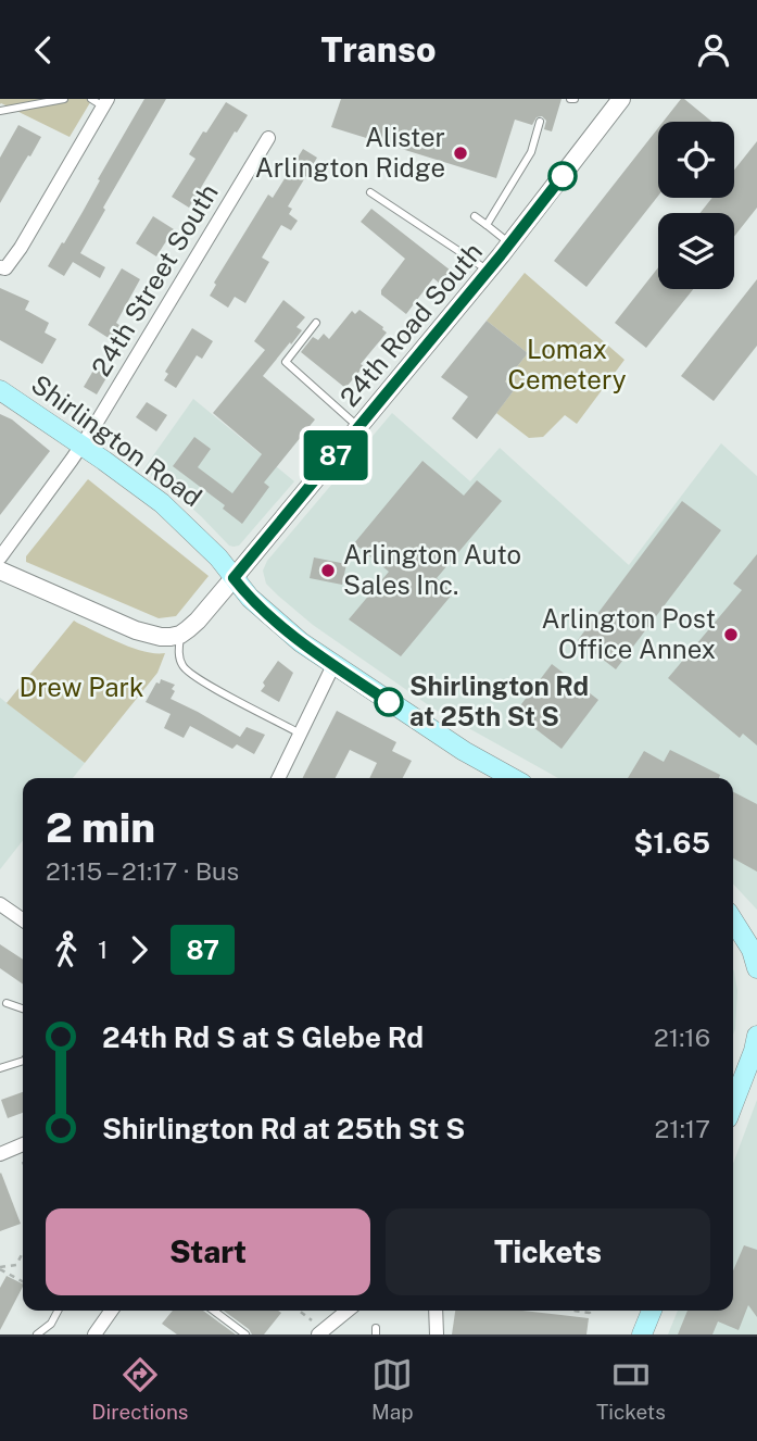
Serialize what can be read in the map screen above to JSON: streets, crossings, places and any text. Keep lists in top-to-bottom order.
{
  "streets": {
    "main road": ["Shirlington Road"],
    "street": ["24th Street South", "24th Road South"]
  },
  "crossings": [
    ["24th Street South", "Shirlington Road"],
    ["24th Road South", "Shirlington Road"]
  ],
  "parks": ["Lomax Cemetery", "Drew Park"],
  "places": [
    "Alister Arlington Ridge",
    "Arlington Auto Sales Inc.",
    "Arlington Post Office Annex",
    "Shirlington Rd at 25th St S"
  ],
  "lines": ["bus line 87"],
  "page": {
    "header": "Transo",
    "on_map": "87",
    "heading": ["2 min", "21:15 – 21:17 · Bus", "$1.65"],
    "legs": ["1", "87"],
    "list": [
      {
        "name": "24th Rd S at S Glebe Rd",
        "value": "21:16"
      },
      {
        "name": "Shirlington Rd at 25th St S",
        "value": "21:17"
      }
    ],
    "buttons": ["Start", "Tickets"],
    "tabs": ["Directions", "Map", "Tickets"]
  }
}
